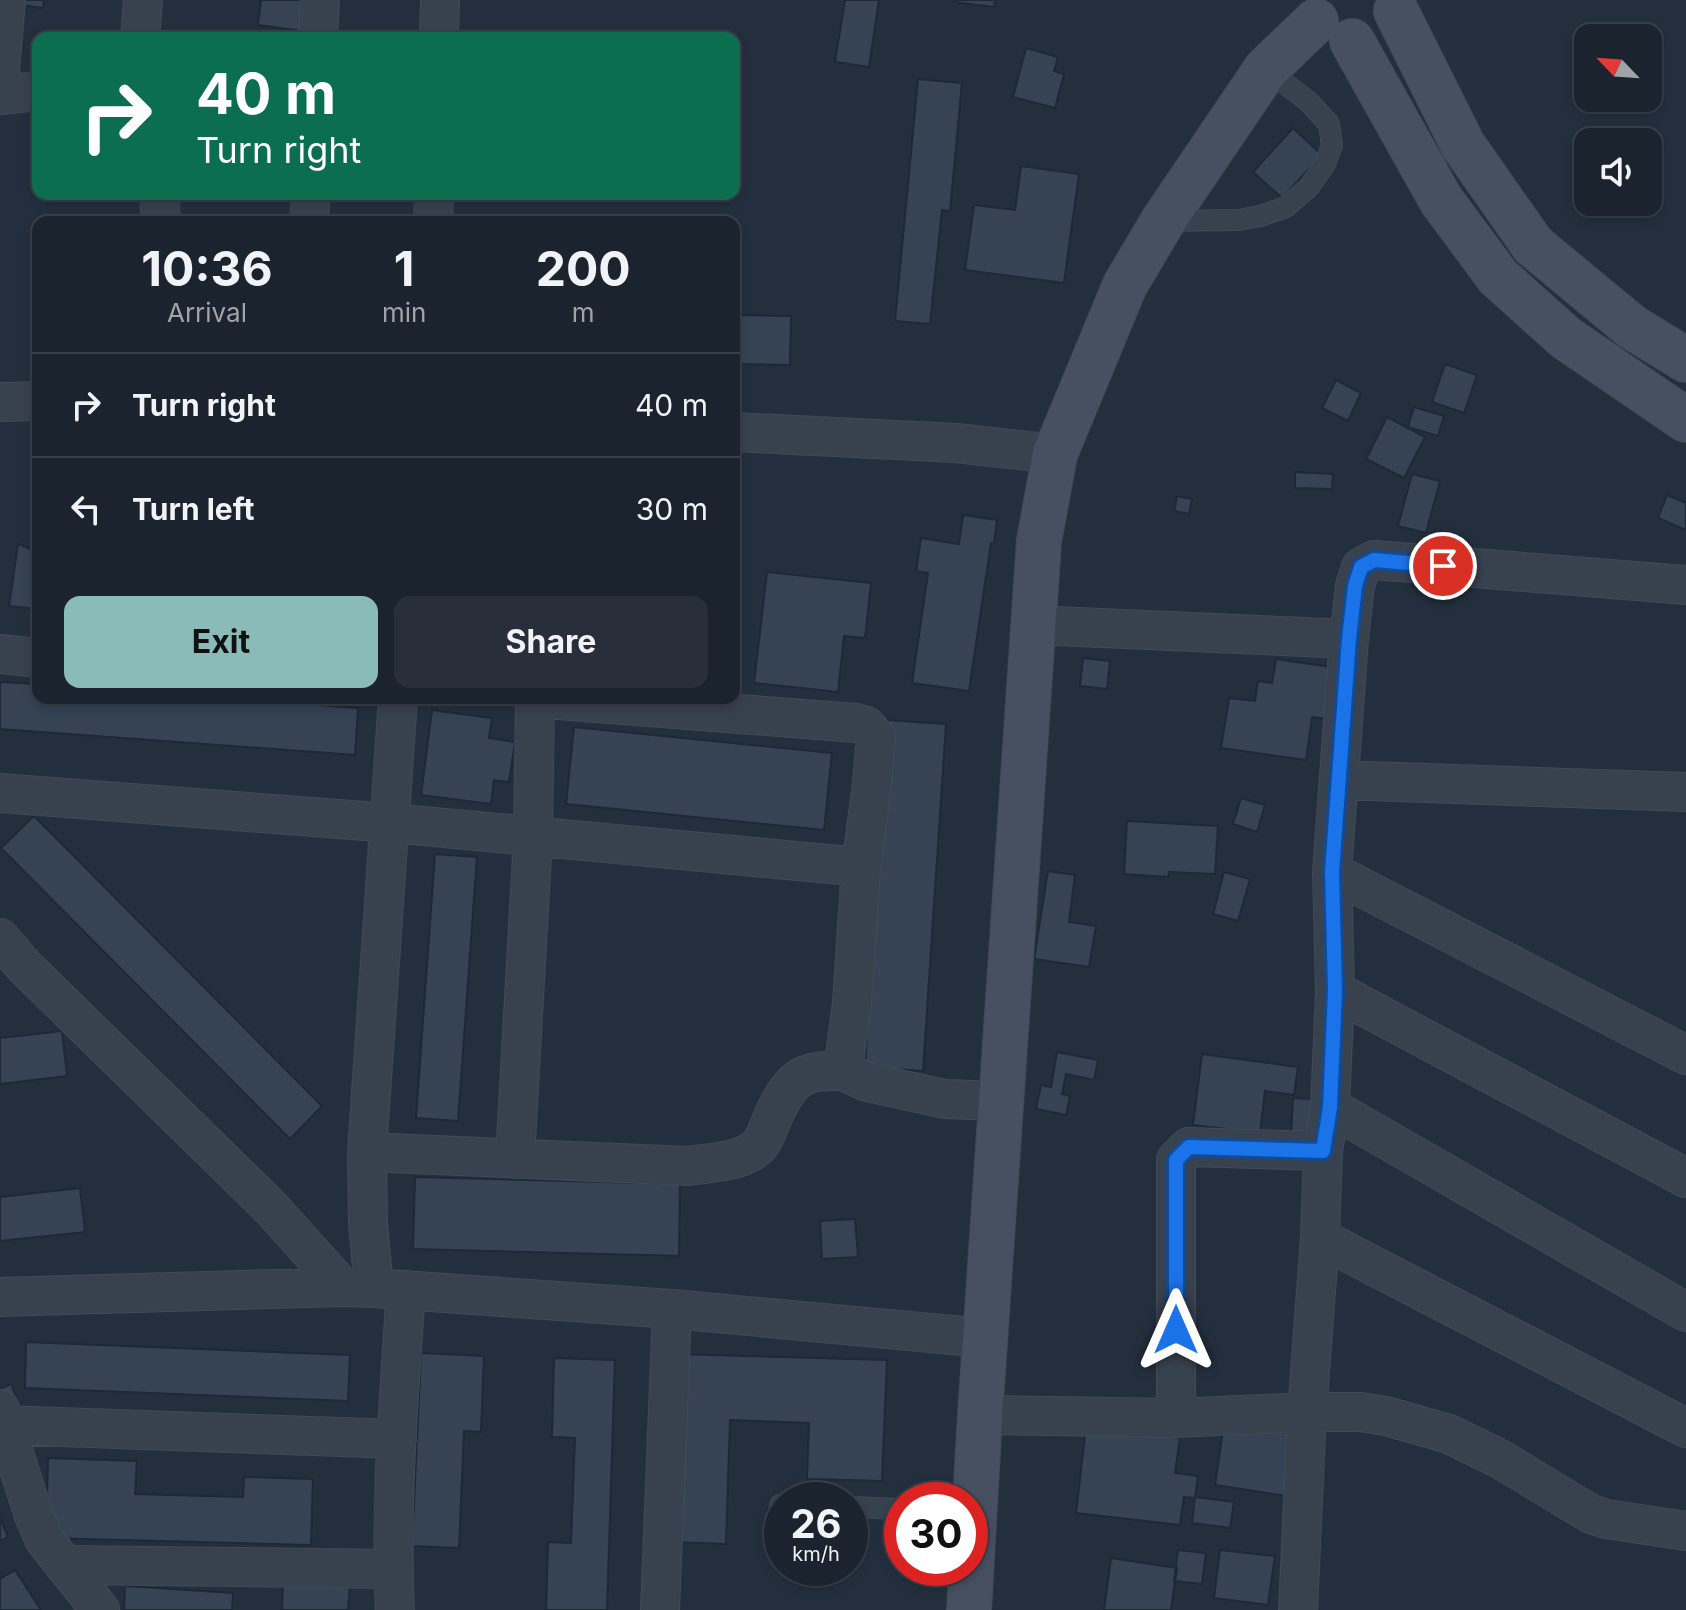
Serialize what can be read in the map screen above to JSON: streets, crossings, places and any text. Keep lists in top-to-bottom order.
{
  "north": "top left",
  "page": {
    "turn": ["40 m", "Turn right"],
    "eta": [
      "10:36",
      "Arrival",
      "1",
      "min",
      "200",
      "m"
    ],
    "list": [
      {
        "name": "Turn right",
        "value": "40 m"
      },
      {
        "name": "Turn left",
        "value": "30 m"
      }
    ],
    "buttons": ["Exit", "Share"],
    "speed": "26 km/h",
    "limit": "30"
  }
}
